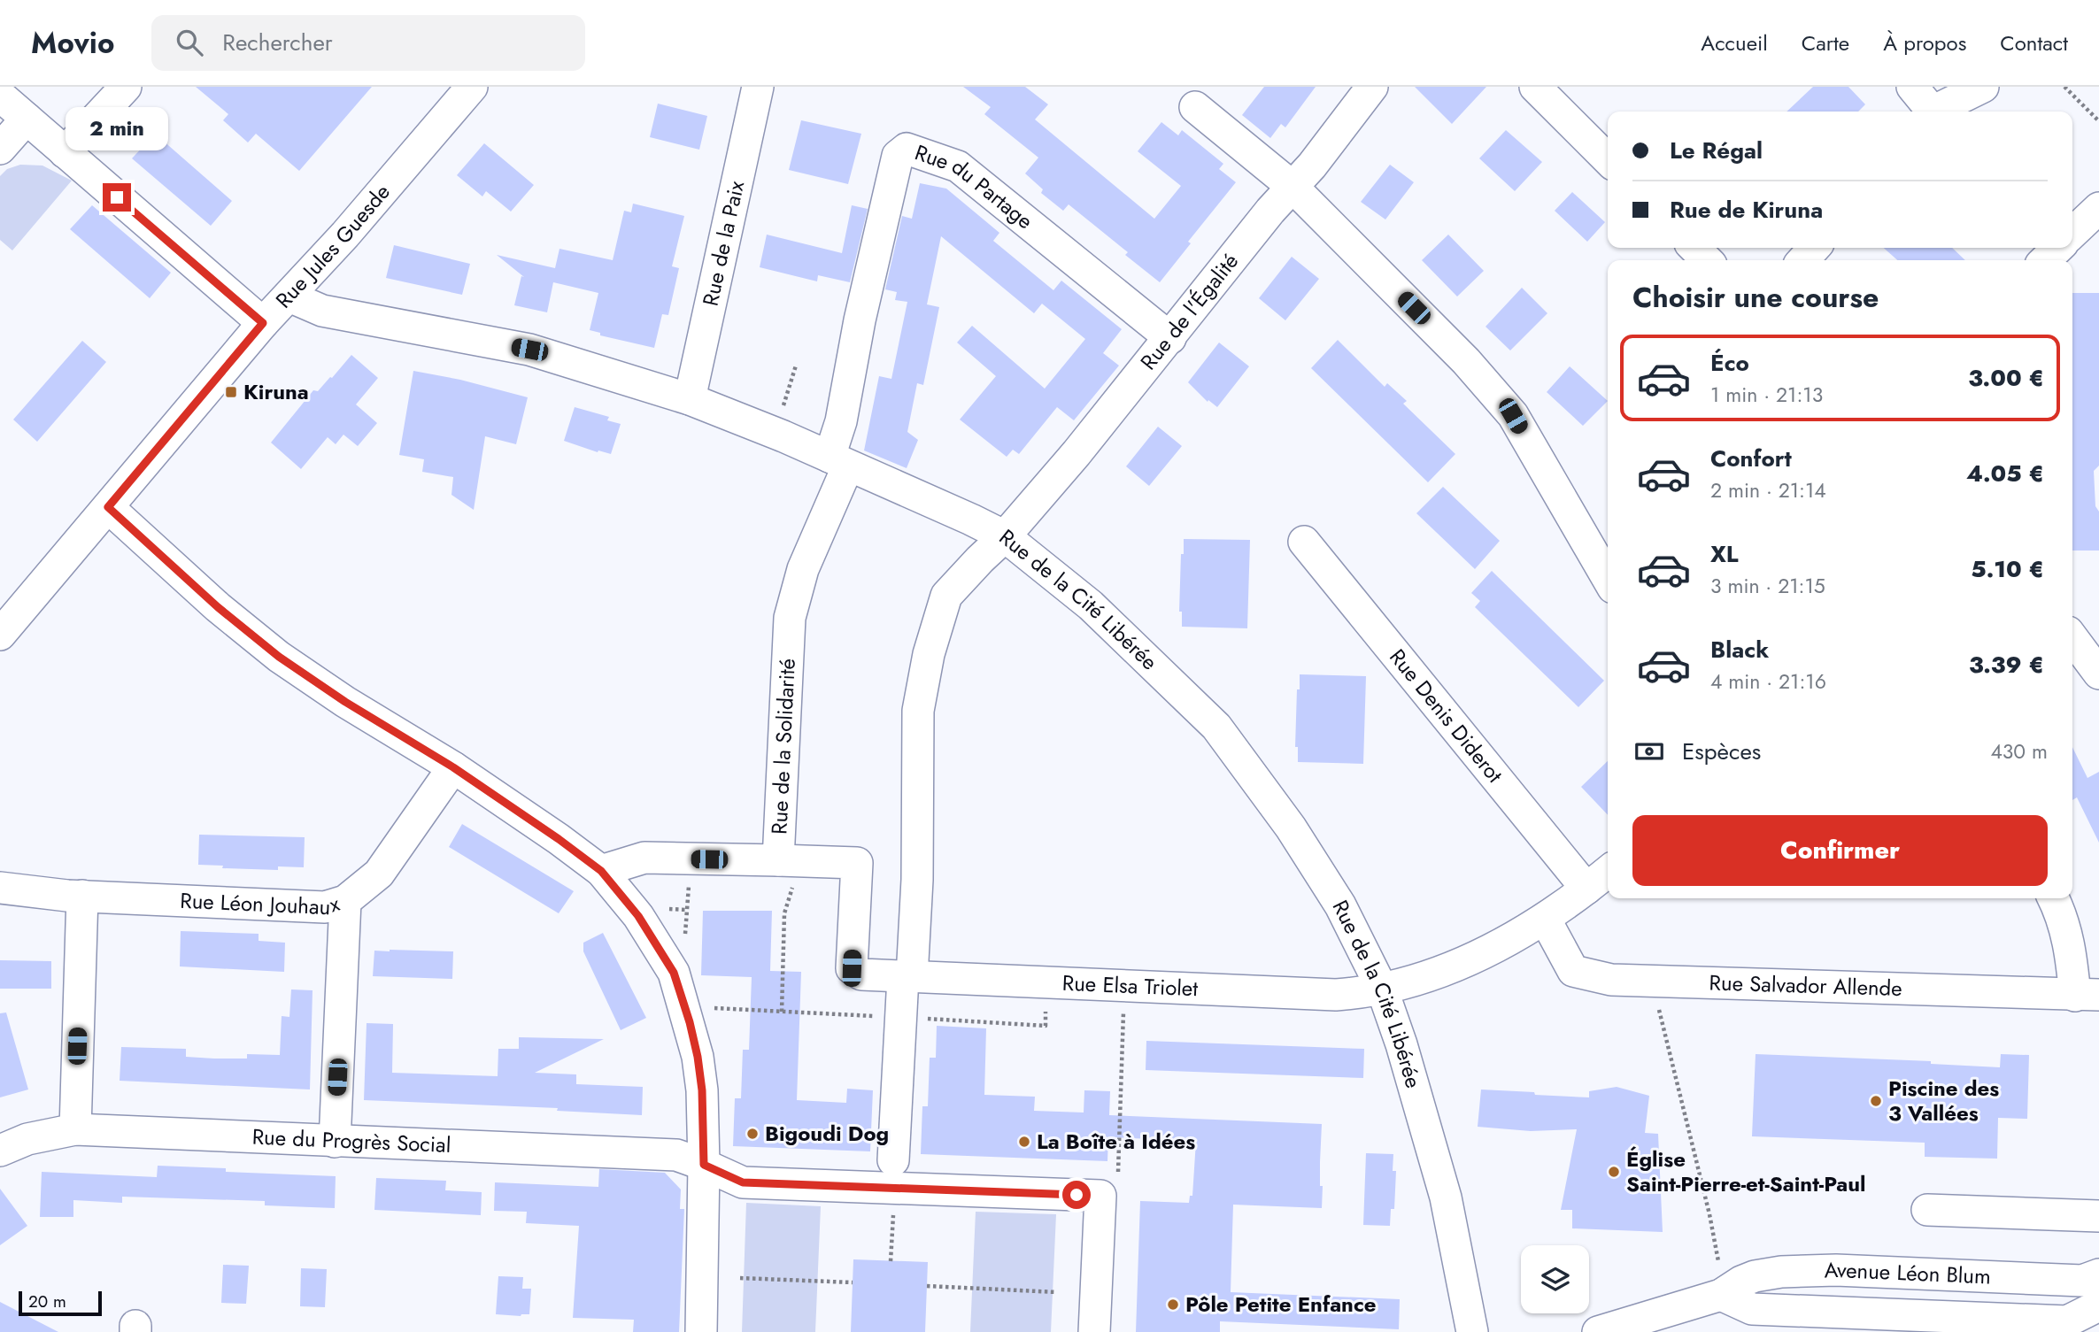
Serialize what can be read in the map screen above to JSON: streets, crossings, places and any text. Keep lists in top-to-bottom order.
{
  "streets": {
    "street": [
      "Rue du Partage",
      "Rue de la Paix",
      "Rue Jules Guesde",
      "Rue de l'Égalité",
      "Rue de la Cité Libérée",
      "Rue Denis Diderot",
      "Rue de la Solidarité",
      "Rue Léon Jouhaux",
      "Rue Elsa Triolet",
      "Rue Salvador Allende",
      "Rue du Progrès Social",
      "Avenue Léon Blum"
    ]
  },
  "crossings": [
    ["Rue du Partage", "Rue de l'Égalité"],
    ["Rue du Partage", "Rue de la Cité Libérée"],
    ["Rue du Partage", "Rue de la Solidarité"],
    ["Rue de la Paix", "Rue de la Cité Libérée"],
    ["Rue Jules Guesde", "Rue de la Cité Libérée"],
    ["Rue de l'Égalité", "Rue de la Cité Libérée"],
    ["Rue de l'Égalité", "Rue Elsa Triolet"],
    ["Rue de la Cité Libérée", "Rue de la Solidarité"],
    ["Rue de la Cité Libérée", "Rue Elsa Triolet"]
  ],
  "places": {
    "transit": ["Kiruna"],
    "other": [
      "Piscine des 3 Vallées",
      "Bigoudi Dog",
      "La Boîte à Idées",
      "Église Saint-Pierre-et-Saint-Paul",
      "Pôle Petite Enfance"
    ]
  },
  "scale_bar": "20 m",
  "page": {
    "header": "Movio",
    "search": "Rechercher",
    "nav": [
      "Accueil",
      "Carte",
      "À propos",
      "Contact"
    ],
    "bubble": "2 min",
    "banner": ["Le Régal", "Rue de Kiruna"],
    "heading": "Choisir une course",
    "list": [
      {
        "name": "Éco",
        "note": "1 min · 21:13",
        "value": "3.00 €"
      },
      {
        "name": "Confort",
        "note": "2 min · 21:14",
        "value": "4.05 €"
      },
      {
        "name": "XL",
        "note": "3 min · 21:15",
        "value": "5.10 €"
      },
      {
        "name": "Black",
        "note": "4 min · 21:16",
        "value": "3.39 €"
      }
    ],
    "pay": ["Espèces", "430 m"],
    "buttons": "Confirmer",
    "scale": "20 m"
  }
}
